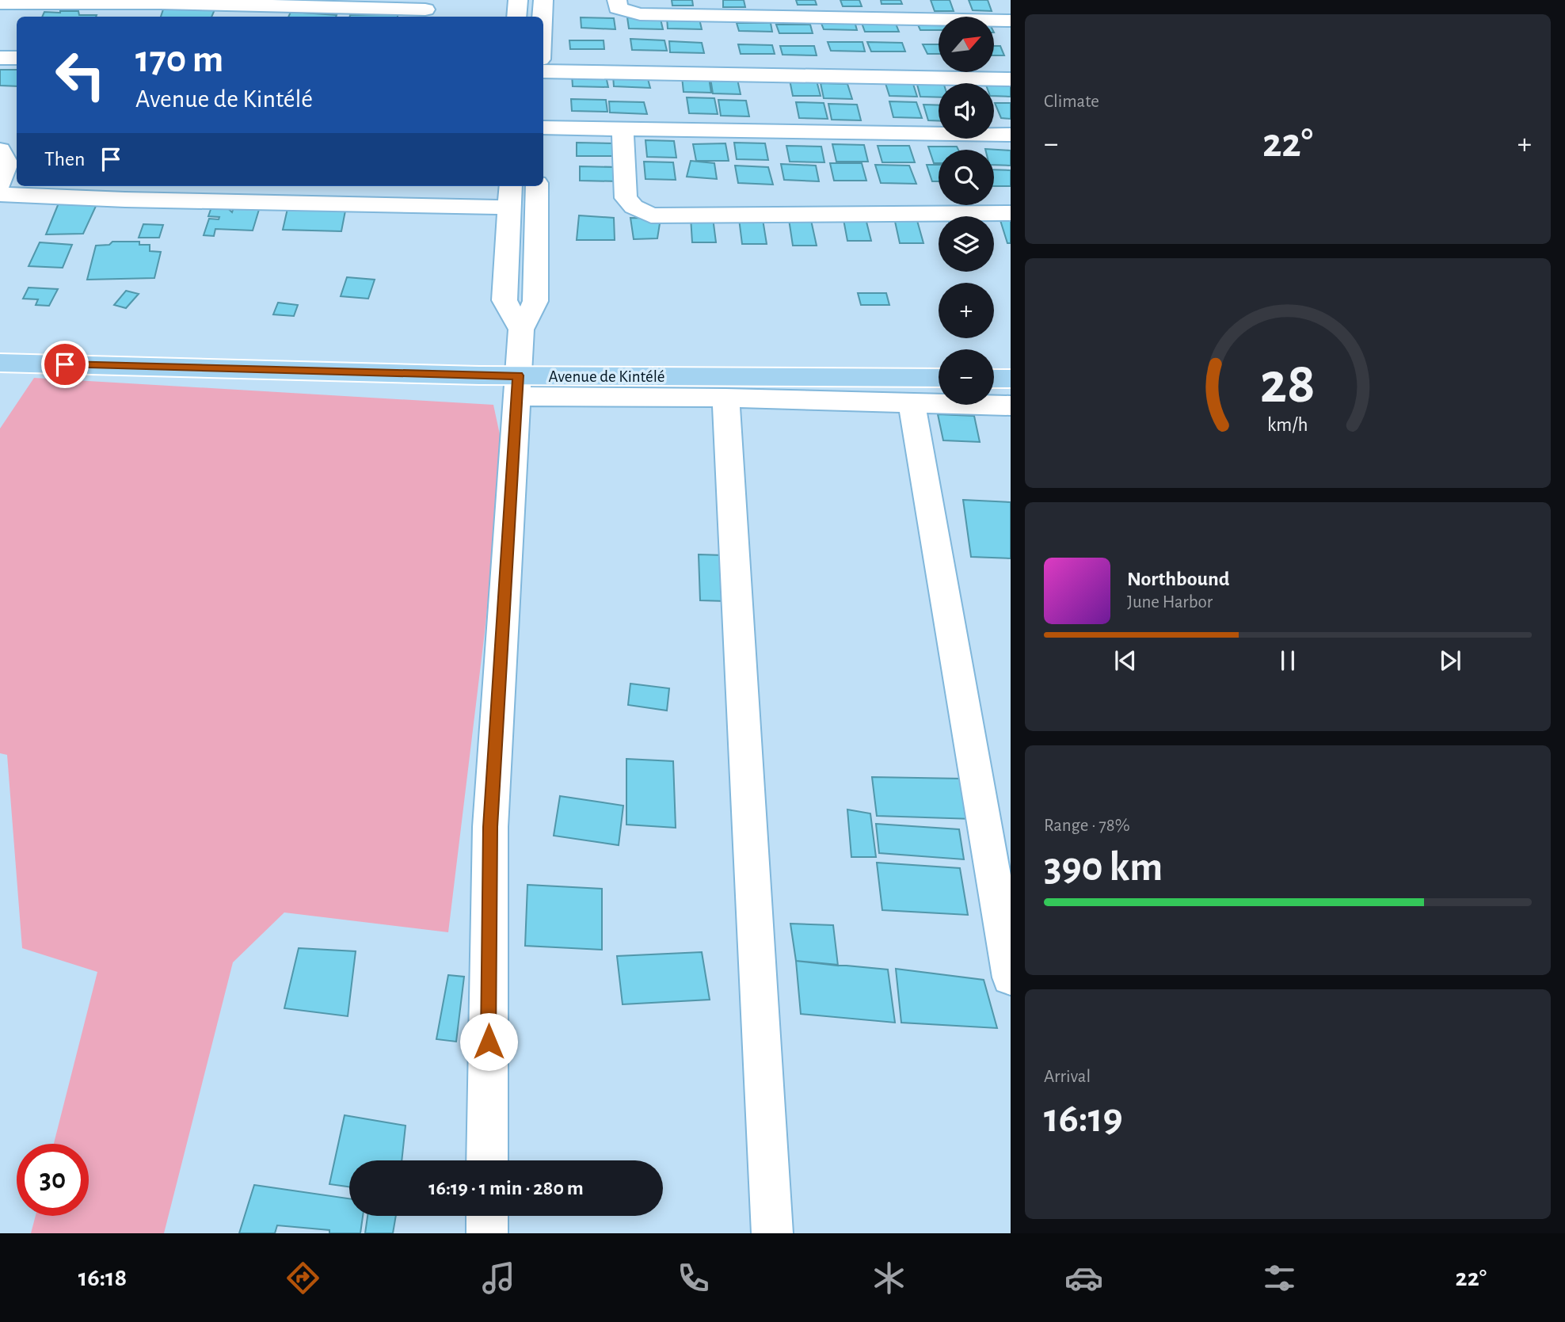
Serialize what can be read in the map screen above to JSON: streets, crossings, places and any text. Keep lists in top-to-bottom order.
{
  "streets": {
    "main road": ["Avenue de Kintélé"]
  },
  "north": "top right",
  "page": {
    "tile": [
      "Climate",
      ["Range · 78%", "390 km"],
      ["Arrival", "16:19"]
    ],
    "map_buttons": ["+", "−"],
    "turn": ["170 m", "Avenue de Kintélé"],
    "heat": ["−", "22°", "+"],
    "then": "Then",
    "song": ["Northbound", "June Harbor"],
    "limit": "30",
    "trip": "16:19 · 1 min · 280 m",
    "tabs": ["16:18", "22°"],
    "gauge": ["28", "km/h"]
  }
}
